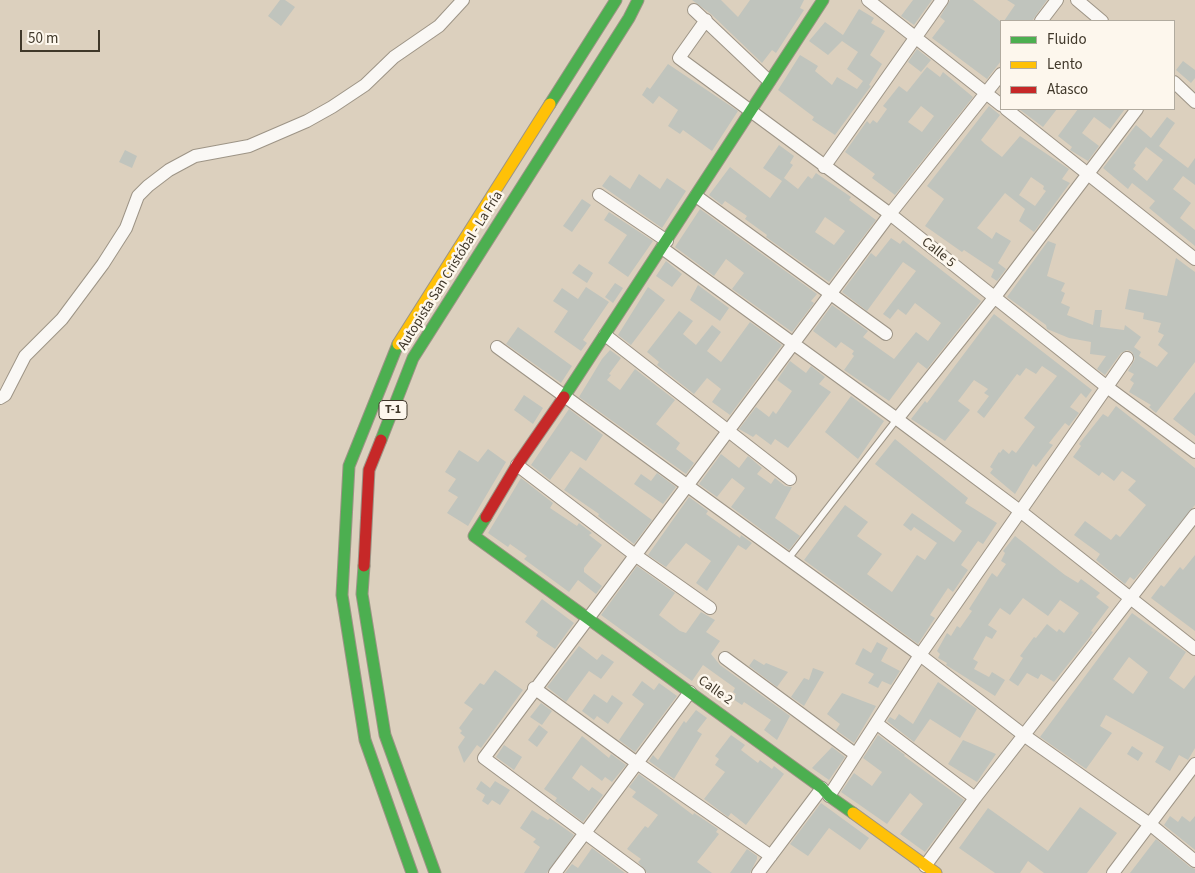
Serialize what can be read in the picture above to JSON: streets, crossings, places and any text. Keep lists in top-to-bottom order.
{
  "streets": {
    "main road": ["Autopista San Cristóbal - La Fría", "T-1", "Calle 2"],
    "street": ["Calle 5"]
  },
  "legend": ["Fluido", "Lento", "Atasco"],
  "scale_bar": "50 m"
}
